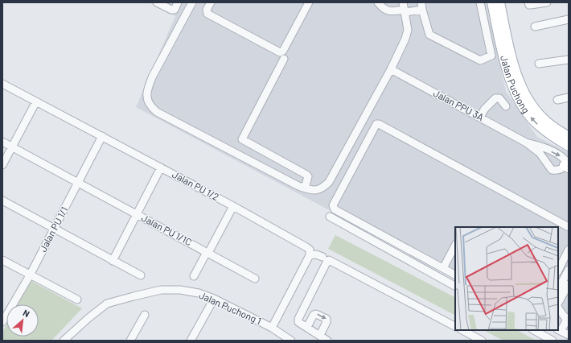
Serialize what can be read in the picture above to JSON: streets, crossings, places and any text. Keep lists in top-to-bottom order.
{
  "streets": {
    "main road": ["Jalan Puchong"],
    "street": [
      "Jalan PPU 3A",
      "Jalan PU 1/2",
      "Jalan PU 1/1",
      "Jalan PU 1/1C",
      "Jalan Puchong 1"
    ]
  },
  "crossings": [
    ["Jalan PU 1/2", "Jalan PU 1/1"],
    ["Jalan PU 1/1", "Jalan PU 1/1C"]
  ],
  "north": "top right"
}
